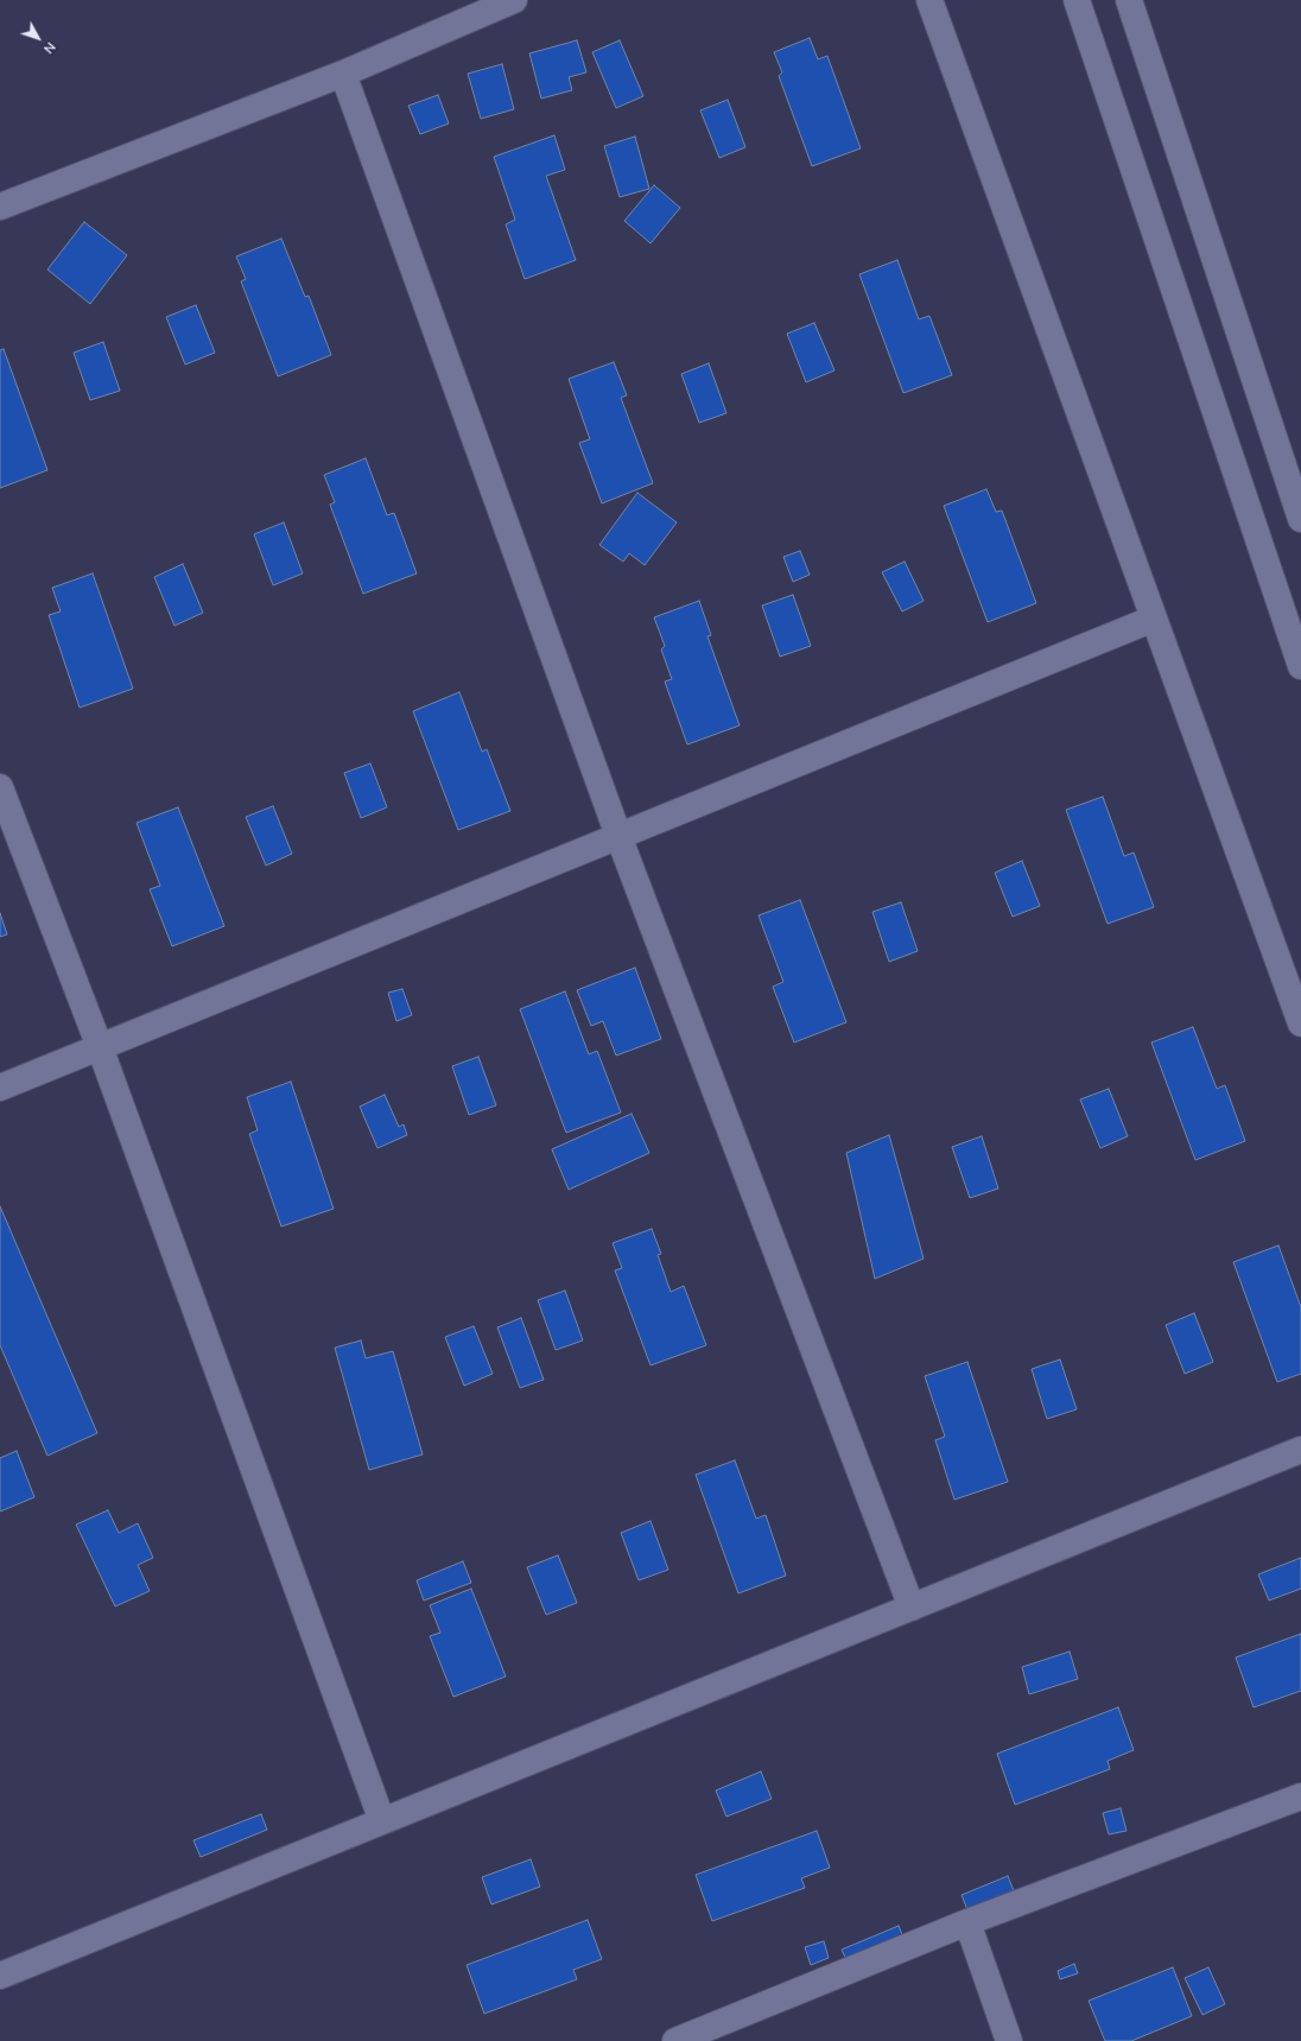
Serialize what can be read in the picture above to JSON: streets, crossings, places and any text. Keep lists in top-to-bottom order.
{
  "north": "bottom right"
}
